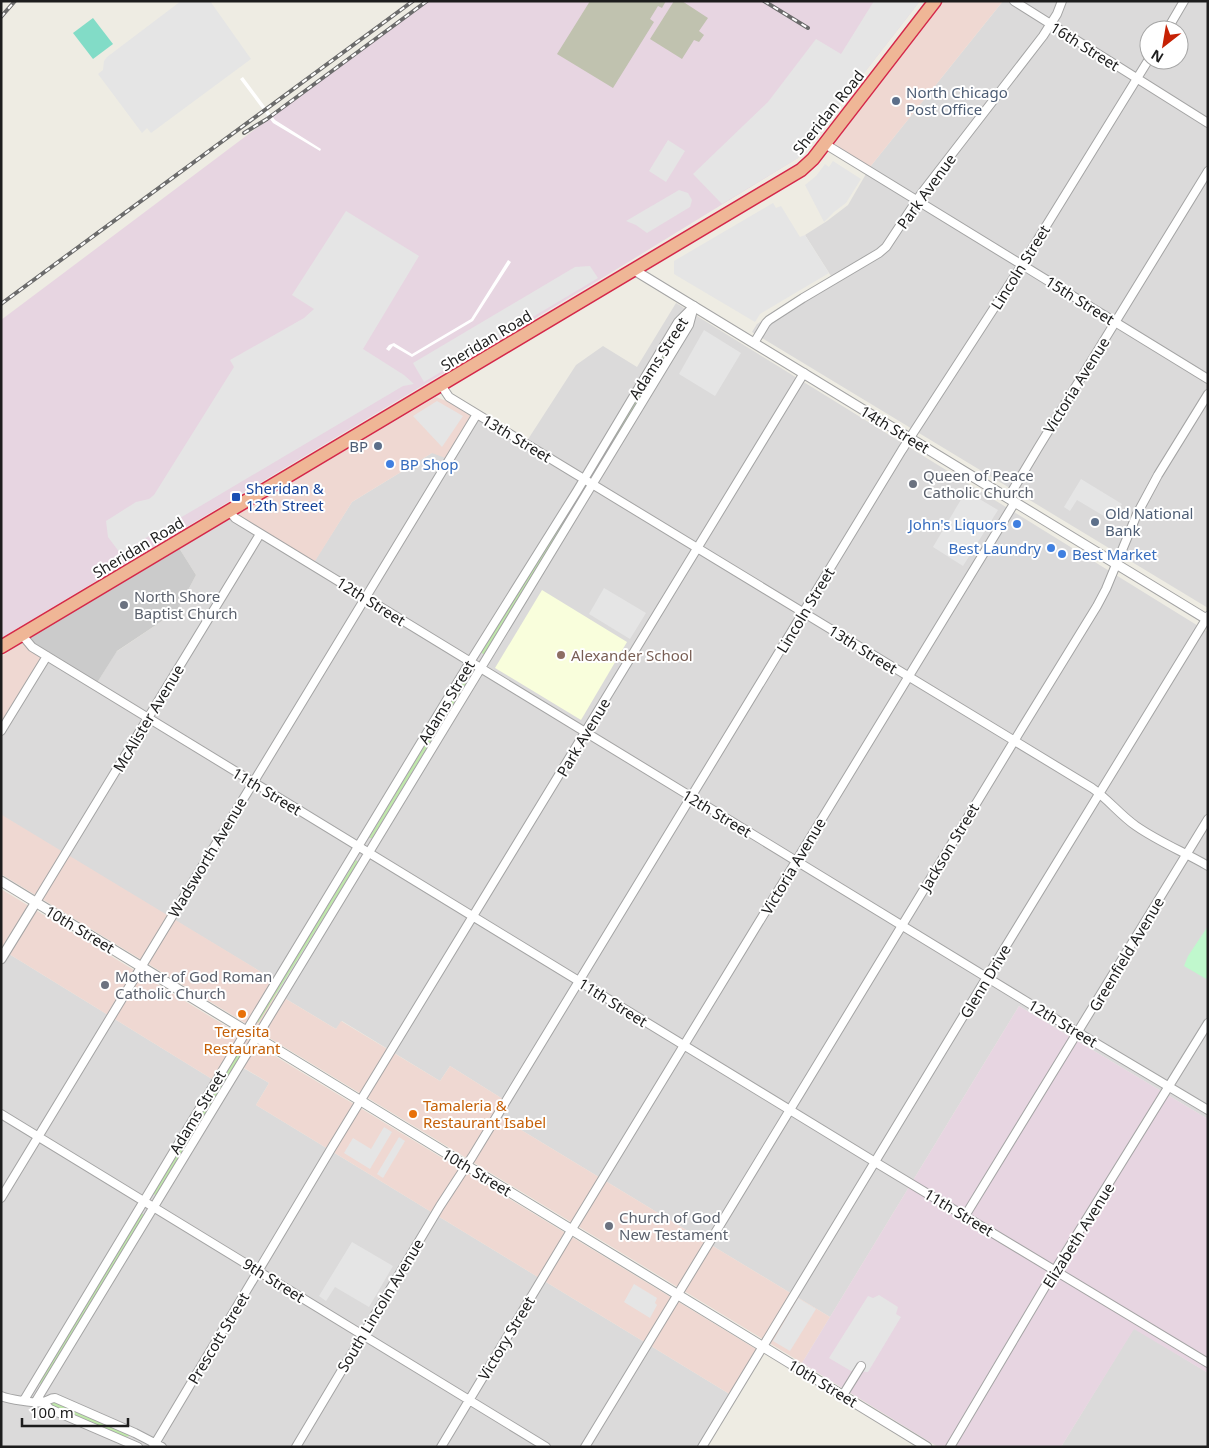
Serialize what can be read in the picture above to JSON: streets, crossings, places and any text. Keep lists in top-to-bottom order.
{
  "streets": {
    "highway": ["Sheridan Road"],
    "street": [
      "16th Street",
      "Park Avenue",
      "Lincoln Street",
      "15th Street",
      "Adams Street",
      "Victoria Avenue",
      "14th Street",
      "13th Street",
      "12th Street",
      "McAlister Avenue",
      "11th Street",
      "Jackson Street",
      "Wadsworth Avenue",
      "10th Street",
      "Greenfield Avenue",
      "Glenn Drive",
      "Elizabeth Avenue",
      "9th Street",
      "South Lincoln Avenue",
      "Prescott Street",
      "Victory Street"
    ]
  },
  "crossings": [
    ["16th Street", "Park Avenue"],
    ["16th Street", "Lincoln Street"],
    ["Sheridan Road", "15th Street"],
    ["Sheridan Road", "14th Street"],
    ["Sheridan Road", "13th Street"],
    ["Sheridan Road", "12th Street"],
    ["Sheridan Road", "11th Street"],
    ["Park Avenue", "15th Street"],
    ["Park Avenue", "14th Street"],
    ["Park Avenue", "13th Street"],
    ["Park Avenue", "12th Street"],
    ["Park Avenue", "11th Street"],
    ["Park Avenue", "10th Street"],
    ["Park Avenue", "Prescott Street"],
    ["Lincoln Street", "15th Street"],
    ["Lincoln Street", "14th Street"],
    ["Lincoln Street", "13th Street"],
    ["Lincoln Street", "12th Street"],
    ["Lincoln Street", "11th Street"],
    ["Lincoln Street", "10th Street"],
    ["Lincoln Street", "South Lincoln Avenue"],
    ["15th Street", "Victoria Avenue"],
    ["Adams Street", "14th Street"],
    ["Adams Street", "13th Street"],
    ["Adams Street", "12th Street"],
    ["Adams Street", "11th Street"],
    ["Adams Street", "10th Street"],
    ["Adams Street", "9th Street"],
    ["Victoria Avenue", "14th Street"],
    ["Victoria Avenue", "13th Street"],
    ["Victoria Avenue", "12th Street"],
    ["Victoria Avenue", "11th Street"],
    ["Victoria Avenue", "10th Street"],
    ["Victoria Avenue", "Victory Street"],
    ["14th Street", "Jackson Street"],
    ["14th Street", "Glenn Drive"],
    ["13th Street", "Jackson Street"],
    ["13th Street", "Wadsworth Avenue"],
    ["13th Street", "Greenfield Avenue"],
    ["13th Street", "Glenn Drive"],
    ["12th Street", "McAlister Avenue"],
    ["12th Street", "Jackson Street"],
    ["12th Street", "Wadsworth Avenue"],
    ["12th Street", "Greenfield Avenue"],
    ["12th Street", "Glenn Drive"],
    ["12th Street", "Elizabeth Avenue"],
    ["McAlister Avenue", "11th Street"],
    ["McAlister Avenue", "10th Street"],
    ["11th Street", "Jackson Street"],
    ["11th Street", "Wadsworth Avenue"],
    ["11th Street", "Greenfield Avenue"],
    ["11th Street", "Glenn Drive"],
    ["11th Street", "Elizabeth Avenue"],
    ["Jackson Street", "10th Street"],
    ["Wadsworth Avenue", "10th Street"],
    ["Wadsworth Avenue", "9th Street"],
    ["10th Street", "Glenn Drive"],
    ["10th Street", "South Lincoln Avenue"],
    ["10th Street", "Prescott Street"],
    ["10th Street", "Victory Street"],
    ["9th Street", "South Lincoln Avenue"],
    ["9th Street", "Prescott Street"],
    ["9th Street", "Victory Street"]
  ],
  "places": {
    "other": [
      "North Chicago Post Office",
      "BP",
      "BP Shop",
      "Queen of Peace Catholic Church",
      "Old National Bank",
      "John's Liquors",
      "Best Laundry",
      "Best Market",
      "North Shore Baptist Church",
      "Alexander School",
      "Mother of God Roman Catholic Church",
      "Teresita Restaurant",
      "Tamaleria & Restaurant Isabel",
      "Church of God New Testament"
    ],
    "transit": ["Sheridan & 12th Street"]
  },
  "scale_bar": "100 m",
  "north": "bottom left"
}
